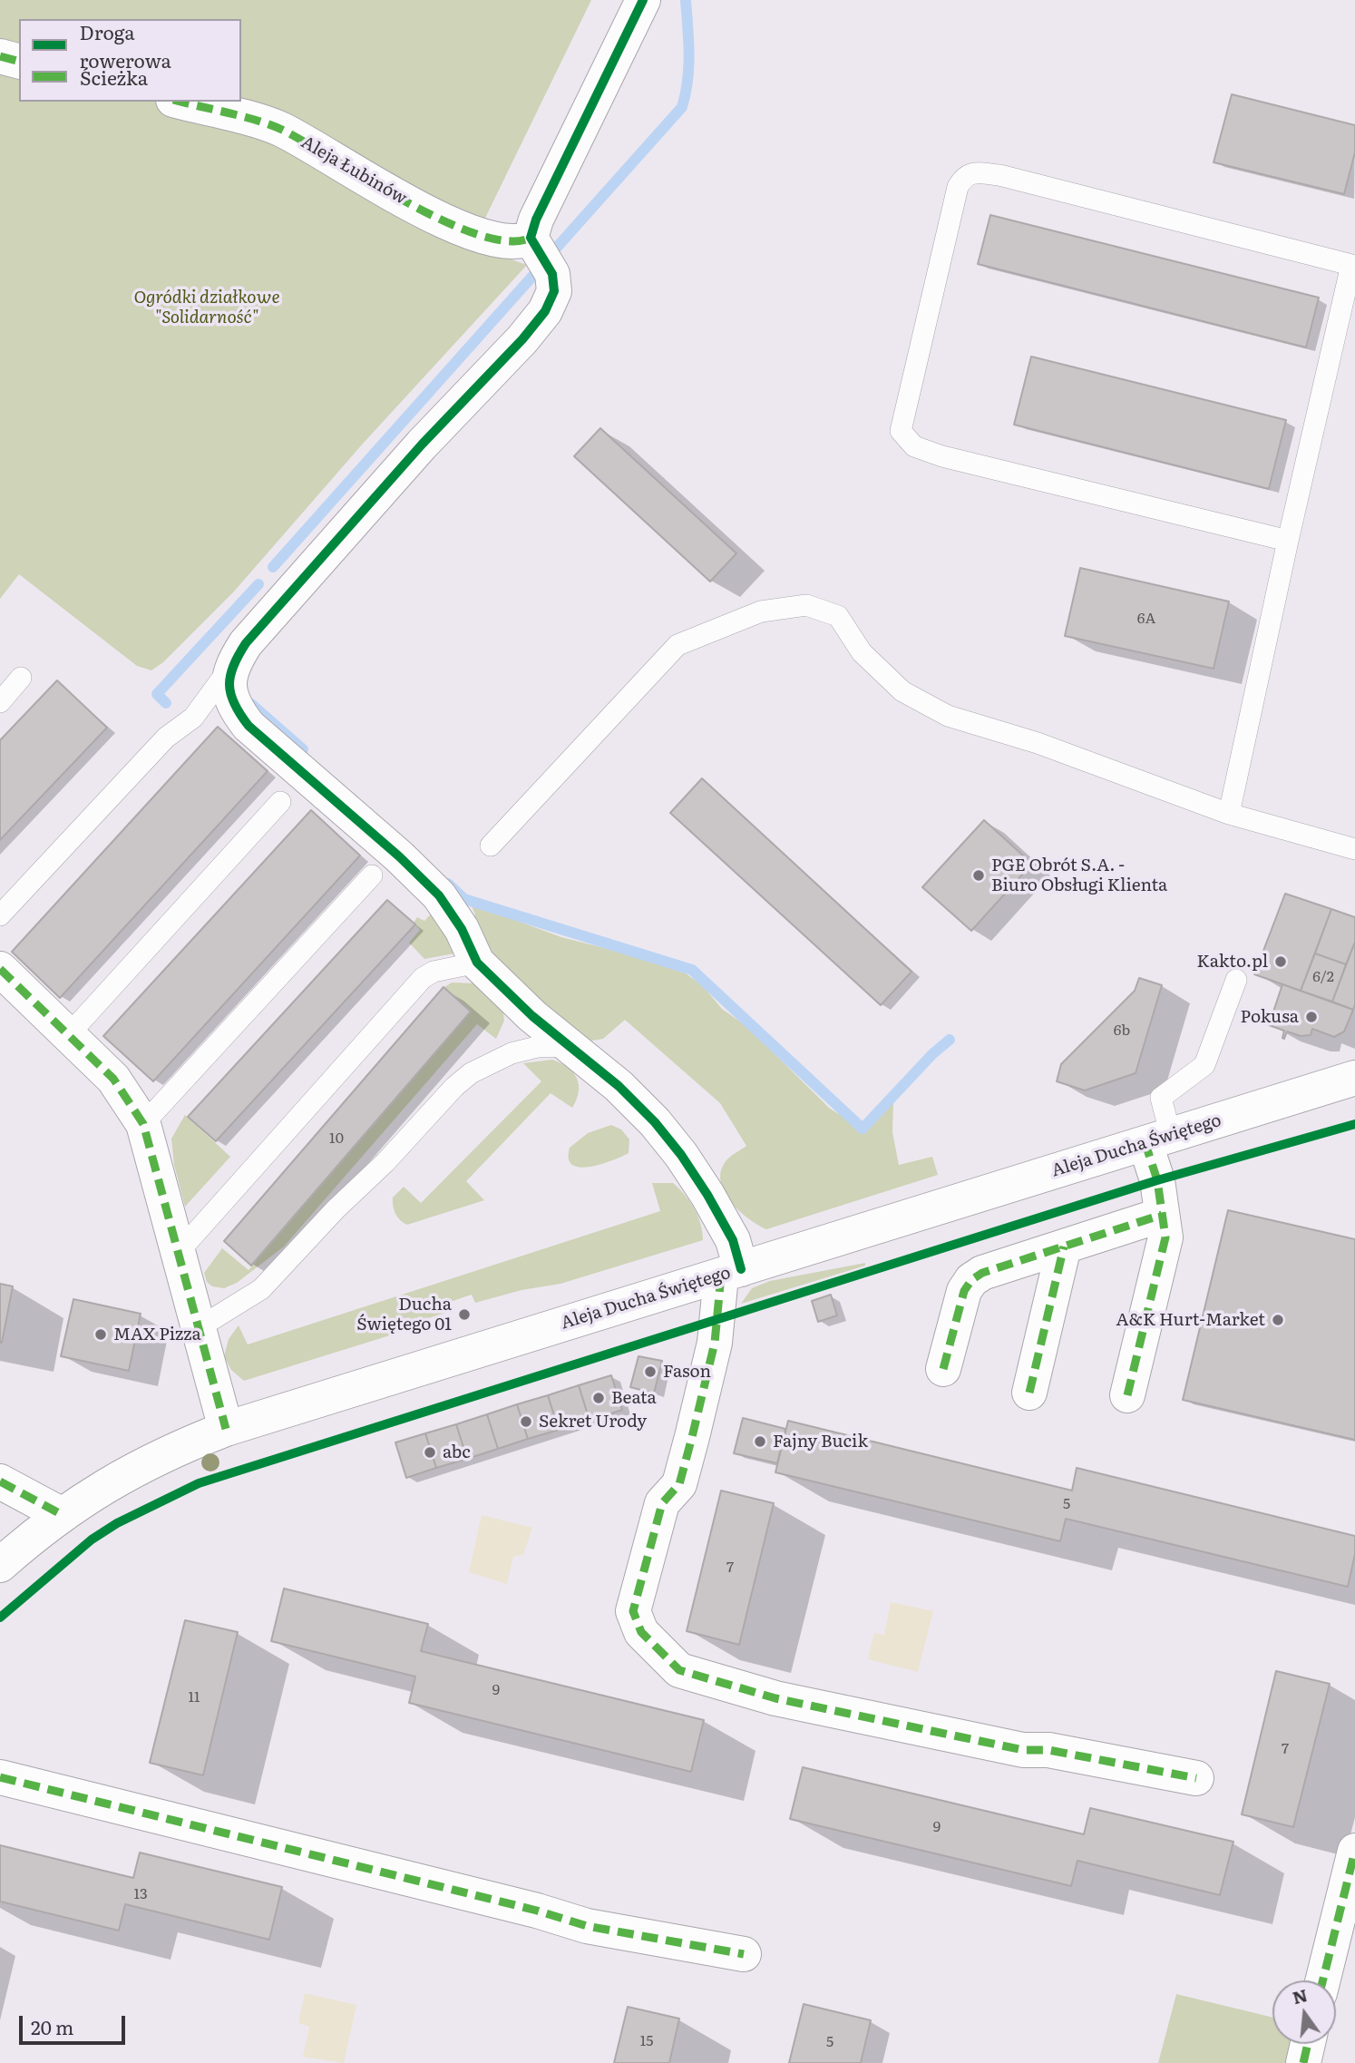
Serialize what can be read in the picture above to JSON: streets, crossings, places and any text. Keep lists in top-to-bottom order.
{
  "streets": {
    "street": ["Aleja Łubinów", "Aleja Ducha Świętego"]
  },
  "parks": ["Ogródki działkowe \"Solidarność\""],
  "places": [
    "PGE Obrót S.A. - Biuro Obsługi Klienta",
    "Kakto.pl",
    "Pokusa",
    "Ducha Świętego 01",
    "A&K Hurt-Market",
    "MAX Pizza",
    "Fason",
    "Beata",
    "Sekret Urody",
    "Fajny Bucik",
    "abc"
  ],
  "house_numbers": [
    "6A",
    "6/2",
    "6b",
    "10",
    "5",
    "7",
    "9",
    "11",
    "7",
    "9",
    "13",
    "15",
    "5"
  ],
  "legend": ["Droga rowerowa", "Ścieżka"],
  "scale_bar": "20 m",
  "north": "top"
}
